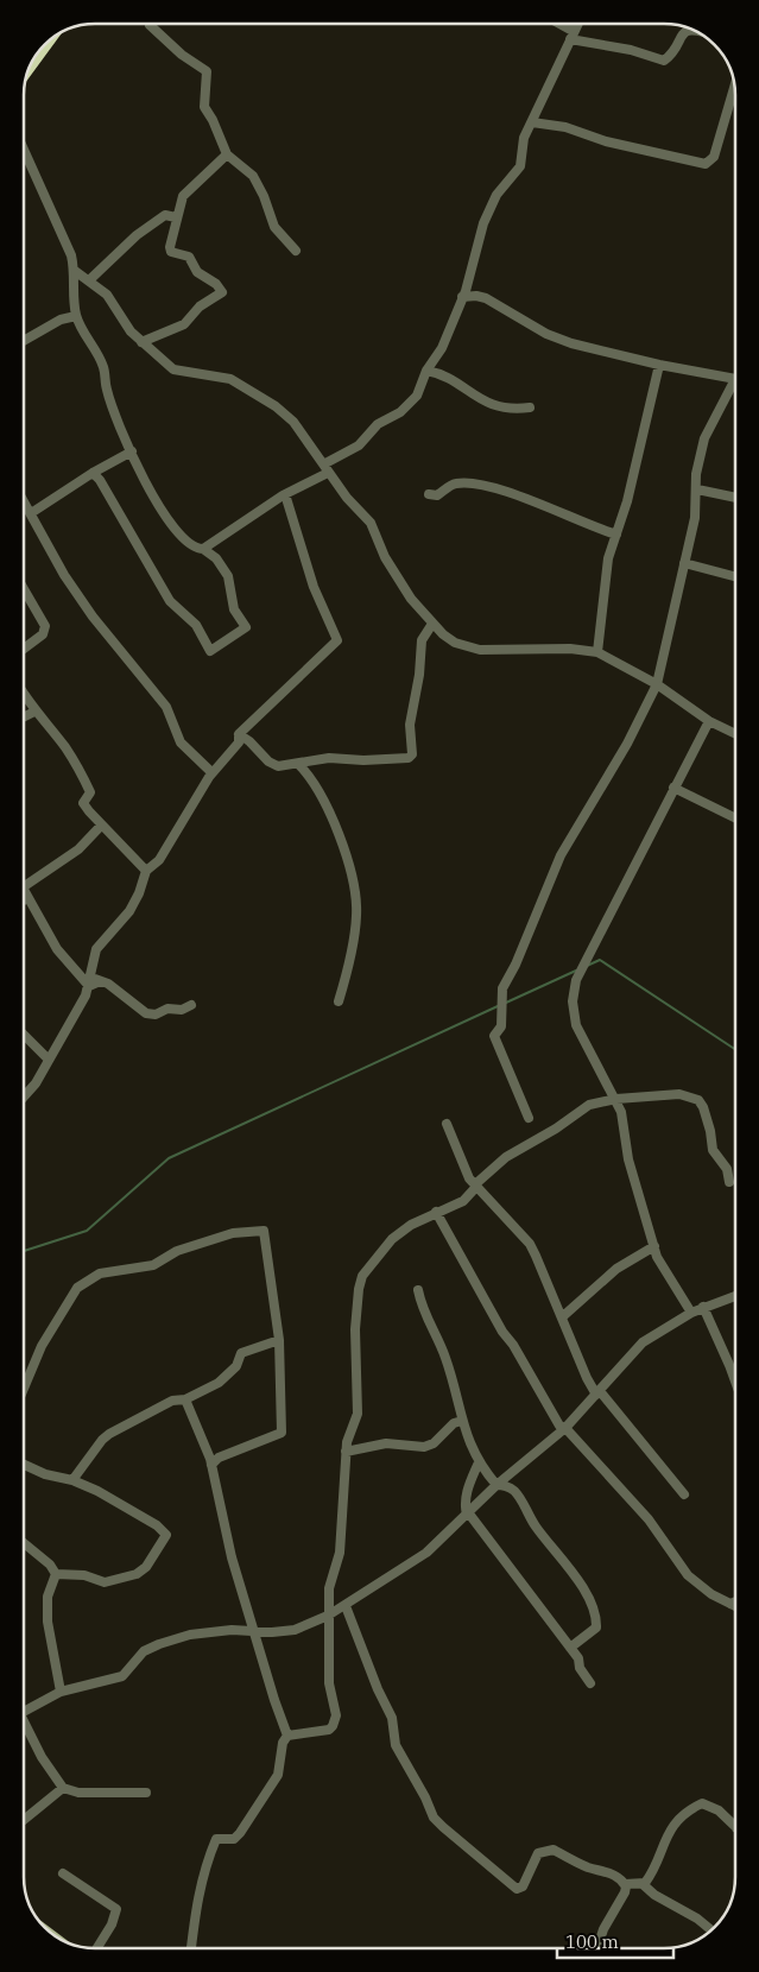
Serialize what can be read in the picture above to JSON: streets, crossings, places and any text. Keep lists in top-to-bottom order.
{
  "scale_bar": "100 m"
}
